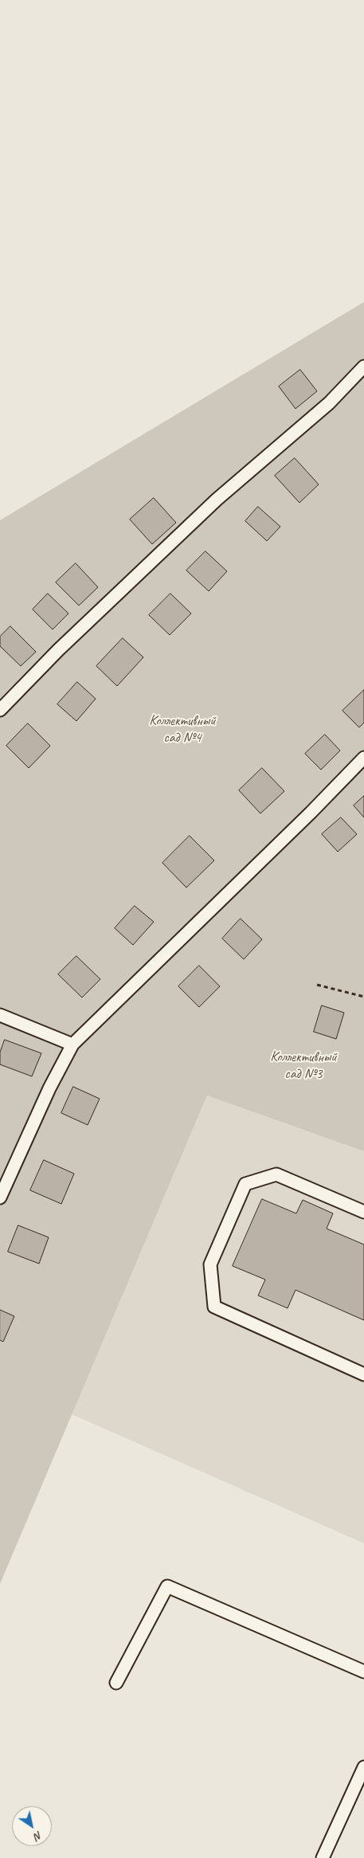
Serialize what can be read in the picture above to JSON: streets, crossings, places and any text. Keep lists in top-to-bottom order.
{
  "parks": ["Коллективный сад №4", "Коллективный сад №3"],
  "north": "bottom right"
}
